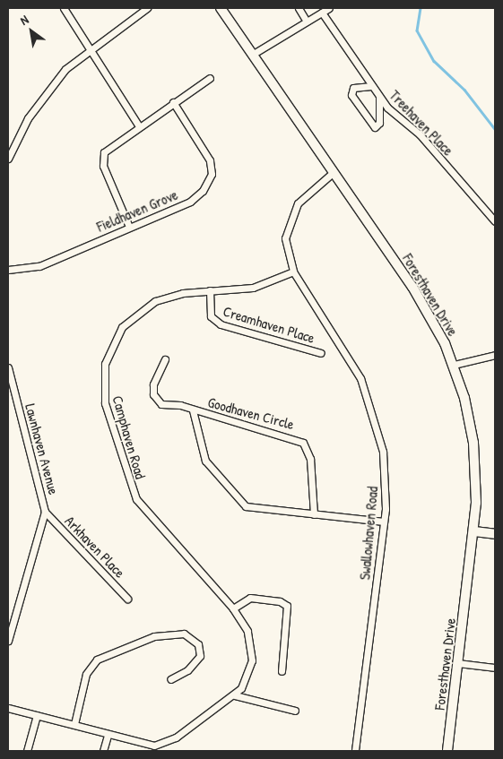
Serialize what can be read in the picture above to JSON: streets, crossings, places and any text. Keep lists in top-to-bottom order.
{
  "streets": {
    "street": [
      "Treehaven Place",
      "Fieldhaven Grove",
      "Foresthaven Drive",
      "Creamhaven Place",
      "Goodhaven Circle",
      "Camphaven Road",
      "Lawnhaven Avenue",
      "Swallowhaven Road",
      "Arkhaven Place"
    ]
  },
  "crossings": [
    ["Foresthaven Drive", "Swallowhaven Road"],
    ["Creamhaven Place", "Camphaven Road"],
    ["Goodhaven Circle", "Swallowhaven Road"],
    ["Camphaven Road", "Swallowhaven Road"],
    ["Lawnhaven Avenue", "Arkhaven Place"]
  ],
  "north": "top left"
}
